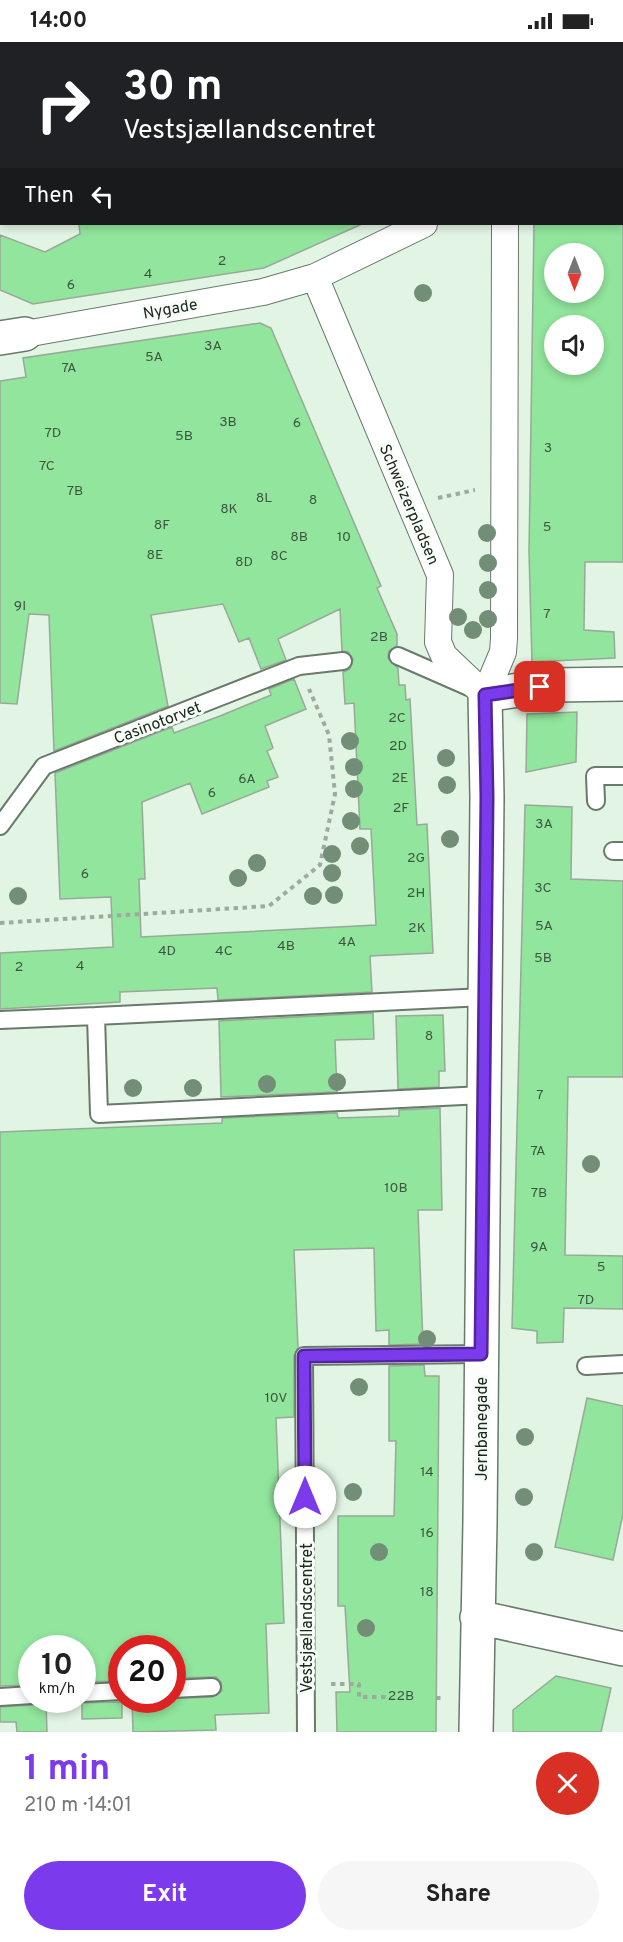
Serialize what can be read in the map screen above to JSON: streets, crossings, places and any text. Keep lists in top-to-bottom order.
{
  "streets": {
    "street": ["Nygade", "Schweizerpladsen", "Jernbanegade"],
    "lane": ["Casinotorvet", "Vestsjællandscentret"]
  },
  "crossings": [
    ["Nygade", "Schweizerpladsen"],
    ["Schweizerpladsen", "Jernbanegade"],
    ["Jernbanegade", "Vestsjællandscentret"]
  ],
  "house_numbers": [
    "2",
    "4",
    "6",
    "3A",
    "5A",
    "7A",
    "3B",
    "6",
    "7D",
    "5B",
    "3",
    "7C",
    "7B",
    "8L",
    "8",
    "8K",
    "8F",
    "5",
    "8B",
    "10",
    "8E",
    "8C",
    "8D",
    "9I",
    "7",
    "2B",
    "2C",
    "2D",
    "2E",
    "6A",
    "6",
    "2F",
    "3A",
    "2G",
    "6",
    "3C",
    "2H",
    "5A",
    "2K",
    "4A",
    "4B",
    "4D",
    "4C",
    "5B",
    "4",
    "2",
    "8",
    "7",
    "7A",
    "10B",
    "7B",
    "9A",
    "5",
    "7D",
    "10V",
    "14",
    "16",
    "18",
    "22B"
  ],
  "north": "bottom",
  "page": {
    "status": "14:00",
    "turn": ["30 m", "Vestsjællandscentret"],
    "then": "Then",
    "speed": "10 km/h",
    "limit": "20",
    "heading": ["1 min", "210 m · 14:01"],
    "buttons": ["Exit", "Share"]
  }
}
